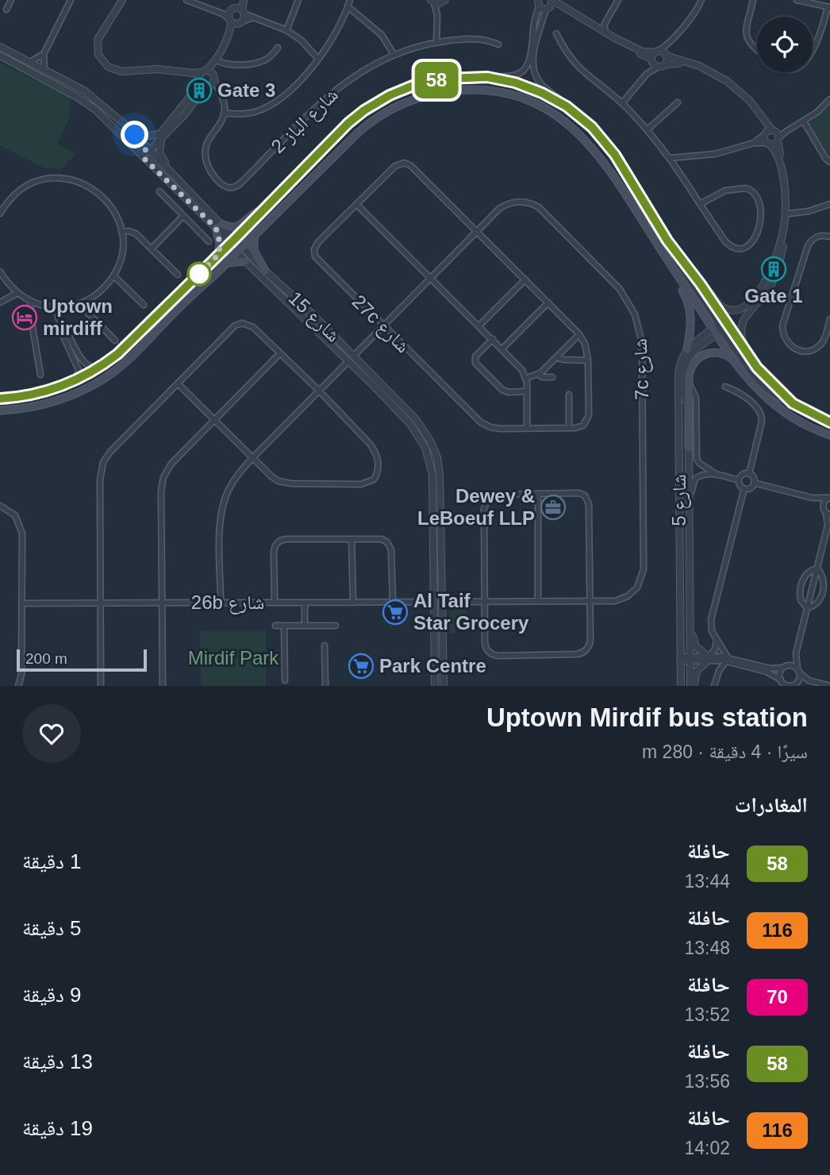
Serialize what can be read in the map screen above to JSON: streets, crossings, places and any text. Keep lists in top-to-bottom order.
{
  "streets": {
    "street": [
      "شارع الباز 2",
      "شارع 15",
      "27c شارع",
      "7c شارع",
      "شارع 5",
      "26b شارع"
    ]
  },
  "crossings": [
    ["شارع 15", "26b شارع"],
    ["27c شارع", "7c شارع"],
    ["7c شارع", "26b شارع"]
  ],
  "parks": ["Mirdif Park"],
  "places": {
    "building": ["Gate 3", "Gate 1"],
    "hotel": ["Uptown mirdiff"],
    "office": ["Dewey & LeBoeuf LLP"],
    "supermarket": ["Al Taif Star Grocery", "Park Centre"]
  },
  "lines": ["bus line 58"],
  "scale_bar": "200 m",
  "page": {
    "on_map": "58",
    "scale": "200 m",
    "heading": [
      ["Uptown Mirdif bus station", "سيرًا · 4 دقيقة · 280 m"],
      "المغادرات"
    ],
    "list": [
      {
        "mark": "58",
        "name": "حافلة",
        "note": "13:44",
        "value": "1 دقيقة"
      },
      {
        "mark": "116",
        "name": "حافلة",
        "note": "13:48",
        "value": "5 دقيقة"
      },
      {
        "mark": "70",
        "name": "حافلة",
        "note": "13:52",
        "value": "9 دقيقة"
      },
      {
        "mark": "58",
        "name": "حافلة",
        "note": "13:56",
        "value": "13 دقيقة"
      },
      {
        "mark": "116",
        "name": "حافلة",
        "note": "14:02",
        "value": "19 دقيقة"
      }
    ]
  }
}
